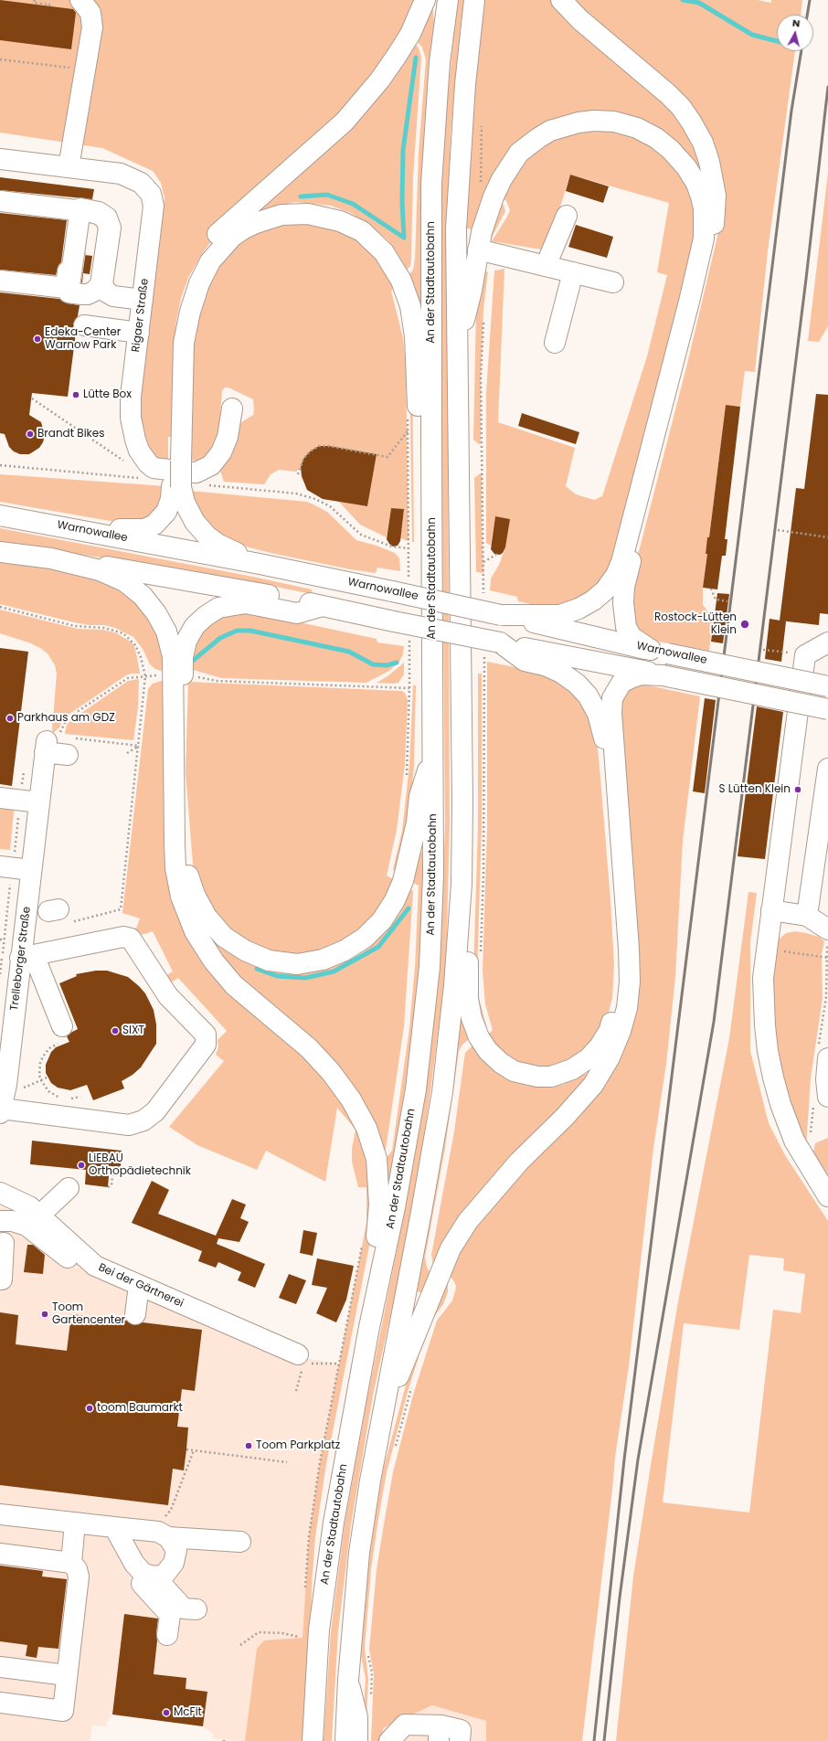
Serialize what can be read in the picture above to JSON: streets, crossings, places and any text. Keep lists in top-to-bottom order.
{
  "streets": {
    "main road": [
      "An der Stadtautobahn",
      "Rigaer Straße",
      "Warnowallee",
      "Trelleborger Straße",
      "Bei der Gärtnerei"
    ]
  },
  "places": [
    "Edeka-Center Warnow Park",
    "Lütte Box",
    "Brandt Bikes",
    "Rostock-Lütten Klein",
    "Parkhaus am GDZ",
    "S Lütten Klein",
    "SIXT",
    "LiEBAU Orthopädietechnik",
    "Toom Gartencenter",
    "toom Baumarkt",
    "Toom Parkplatz",
    "McFit"
  ],
  "north": "top"
}
